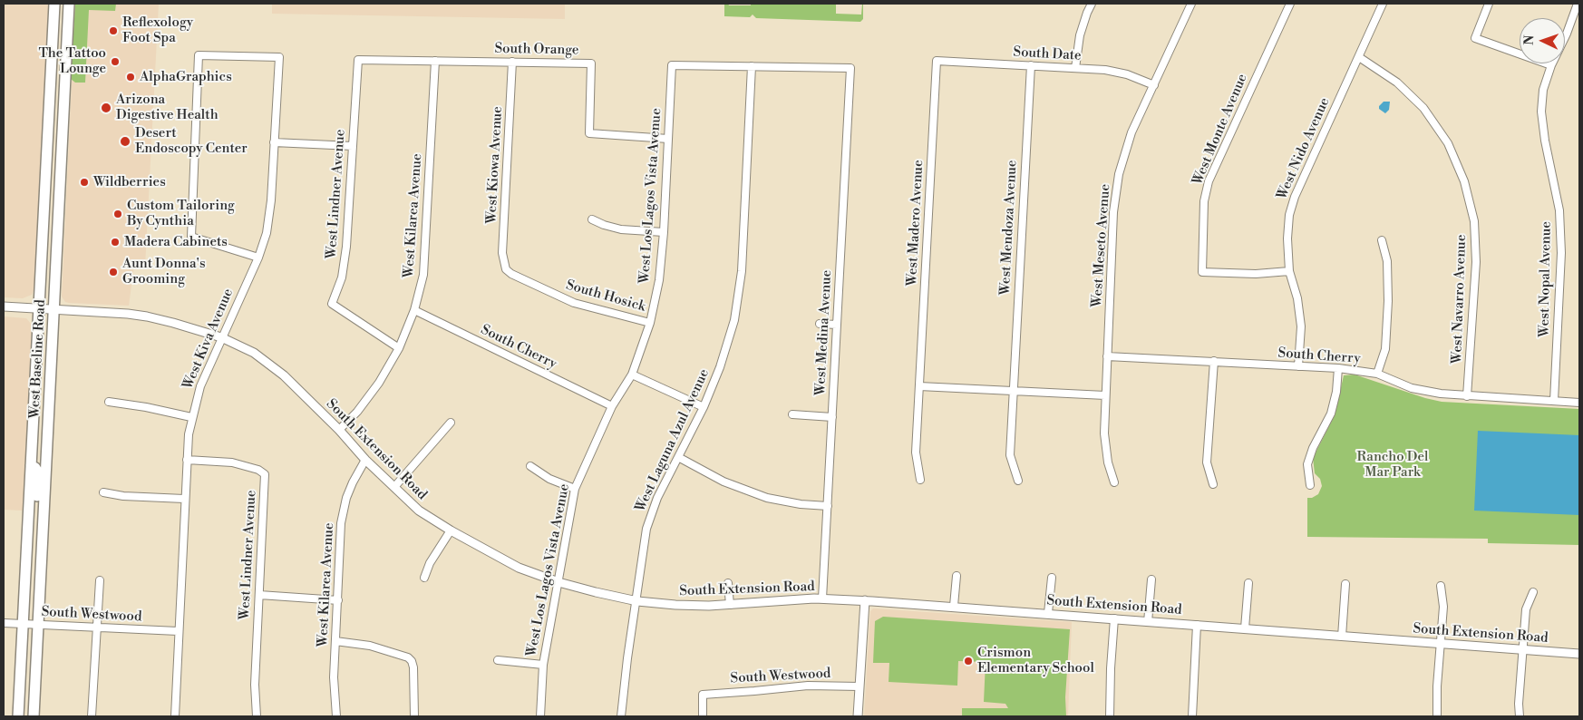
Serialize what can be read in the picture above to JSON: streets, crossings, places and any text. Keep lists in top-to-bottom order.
{
  "streets": {
    "main road": ["West Baseline Road"],
    "street": [
      "South Orange",
      "South Date",
      "West Monte Avenue",
      "West Nido Avenue",
      "West Kiowa Avenue",
      "West Lindner Avenue",
      "West Los Lagos Vista Avenue",
      "West Kilarea Avenue",
      "West Madero Avenue",
      "West Mendoza Avenue",
      "West Meseto Avenue",
      "West Nopal Avenue",
      "South Hosick",
      "West Navarro Avenue",
      "West Medina Avenue",
      "West Kiva Avenue",
      "South Cherry",
      "West Laguna Azul Avenue",
      "South Extension Road",
      "South Westwood"
    ]
  },
  "crossings": [
    ["South Orange", "West Kiowa Avenue"],
    ["South Orange", "West Lindner Avenue"],
    ["South Orange", "West Los Lagos Vista Avenue"],
    ["South Orange", "West Kilarea Avenue"],
    ["South Date", "West Madero Avenue"],
    ["South Date", "West Mendoza Avenue"],
    ["South Date", "West Meseto Avenue"],
    ["West Monte Avenue", "West Nido Avenue"],
    ["West Nido Avenue", "West Navarro Avenue"],
    ["West Nido Avenue", "South Cherry"],
    ["West Kiowa Avenue", "South Hosick"],
    ["West Lindner Avenue", "West Kilarea Avenue"],
    ["West Lindner Avenue", "West Kiva Avenue"],
    ["West Los Lagos Vista Avenue", "South Hosick"],
    ["West Los Lagos Vista Avenue", "West Medina Avenue"],
    ["West Los Lagos Vista Avenue", "South Cherry"],
    ["West Los Lagos Vista Avenue", "West Laguna Azul Avenue"],
    ["West Los Lagos Vista Avenue", "South Extension Road"],
    ["West Kilarea Avenue", "South Cherry"],
    ["West Kilarea Avenue", "South Extension Road"],
    ["West Meseto Avenue", "South Cherry"],
    ["West Nopal Avenue", "South Cherry"],
    ["West Navarro Avenue", "South Cherry"],
    ["West Medina Avenue", "West Laguna Azul Avenue"],
    ["West Medina Avenue", "South Extension Road"],
    ["West Kiva Avenue", "South Extension Road"],
    ["West Kiva Avenue", "South Westwood"],
    ["West Baseline Road", "South Extension Road"],
    ["West Baseline Road", "South Westwood"],
    ["West Laguna Azul Avenue", "South Extension Road"]
  ],
  "parks": ["Rancho Del Mar Park"],
  "places": [
    "Reflexology Foot Spa",
    "The Tattoo Lounge",
    "AlphaGraphics",
    "Arizona Digestive Health",
    "Desert Endoscopy Center",
    "Wildberries",
    "Custom Tailoring By Cynthia",
    "Madera Cabinets",
    "Aunt Donna's Grooming",
    "Crismon Elementary School"
  ],
  "north": "left"
}
